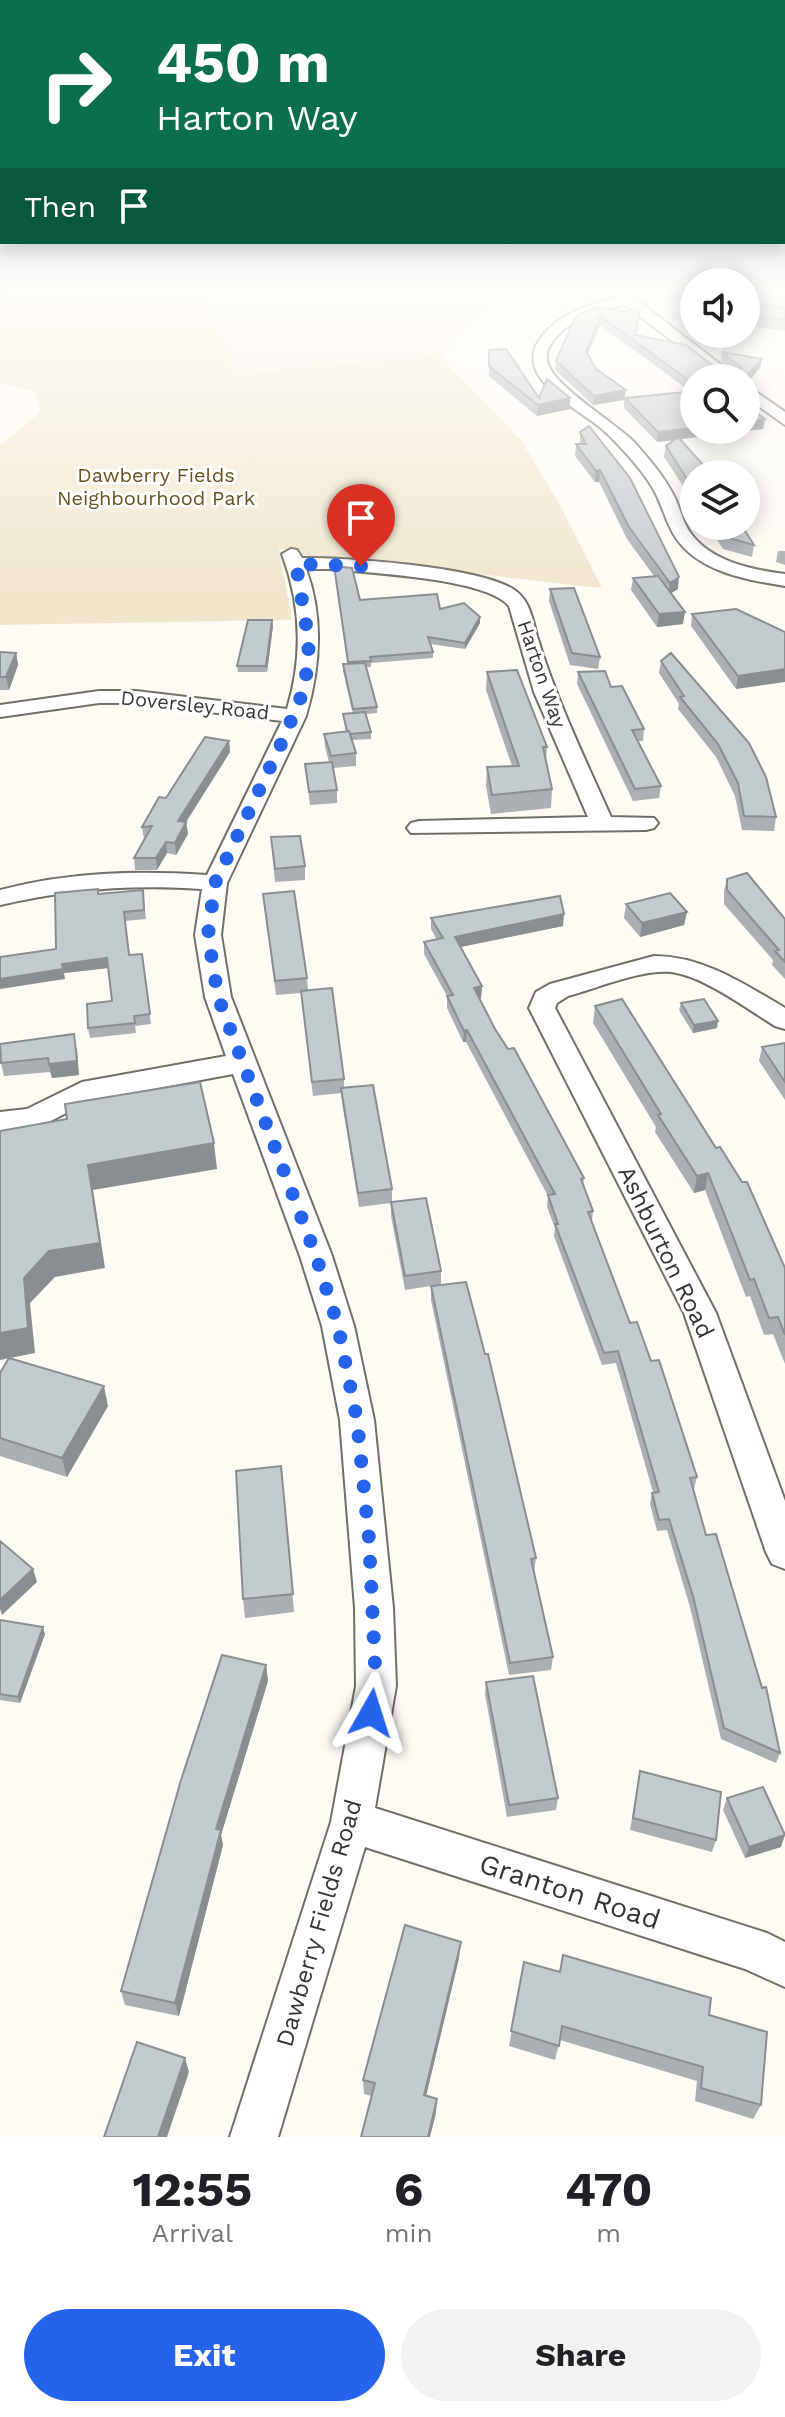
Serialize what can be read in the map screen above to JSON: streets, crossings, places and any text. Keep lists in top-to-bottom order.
{
  "streets": {
    "street": [
      "Harton Way",
      "Doversley Road",
      "Ashburton Road",
      "Granton Road",
      "Dawberry Fields Road"
    ]
  },
  "crossings": [
    ["Harton Way", "Dawberry Fields Road"],
    ["Doversley Road", "Dawberry Fields Road"],
    ["Granton Road", "Dawberry Fields Road"]
  ],
  "parks": ["Dawberry Fields Neighbourhood Park"],
  "page": {
    "turn": ["450 m", "Harton Way"],
    "then": "Then",
    "eta": [
      "12:55",
      "Arrival",
      "6",
      "min",
      "470",
      "m"
    ],
    "buttons": ["Exit", "Share"]
  }
}
